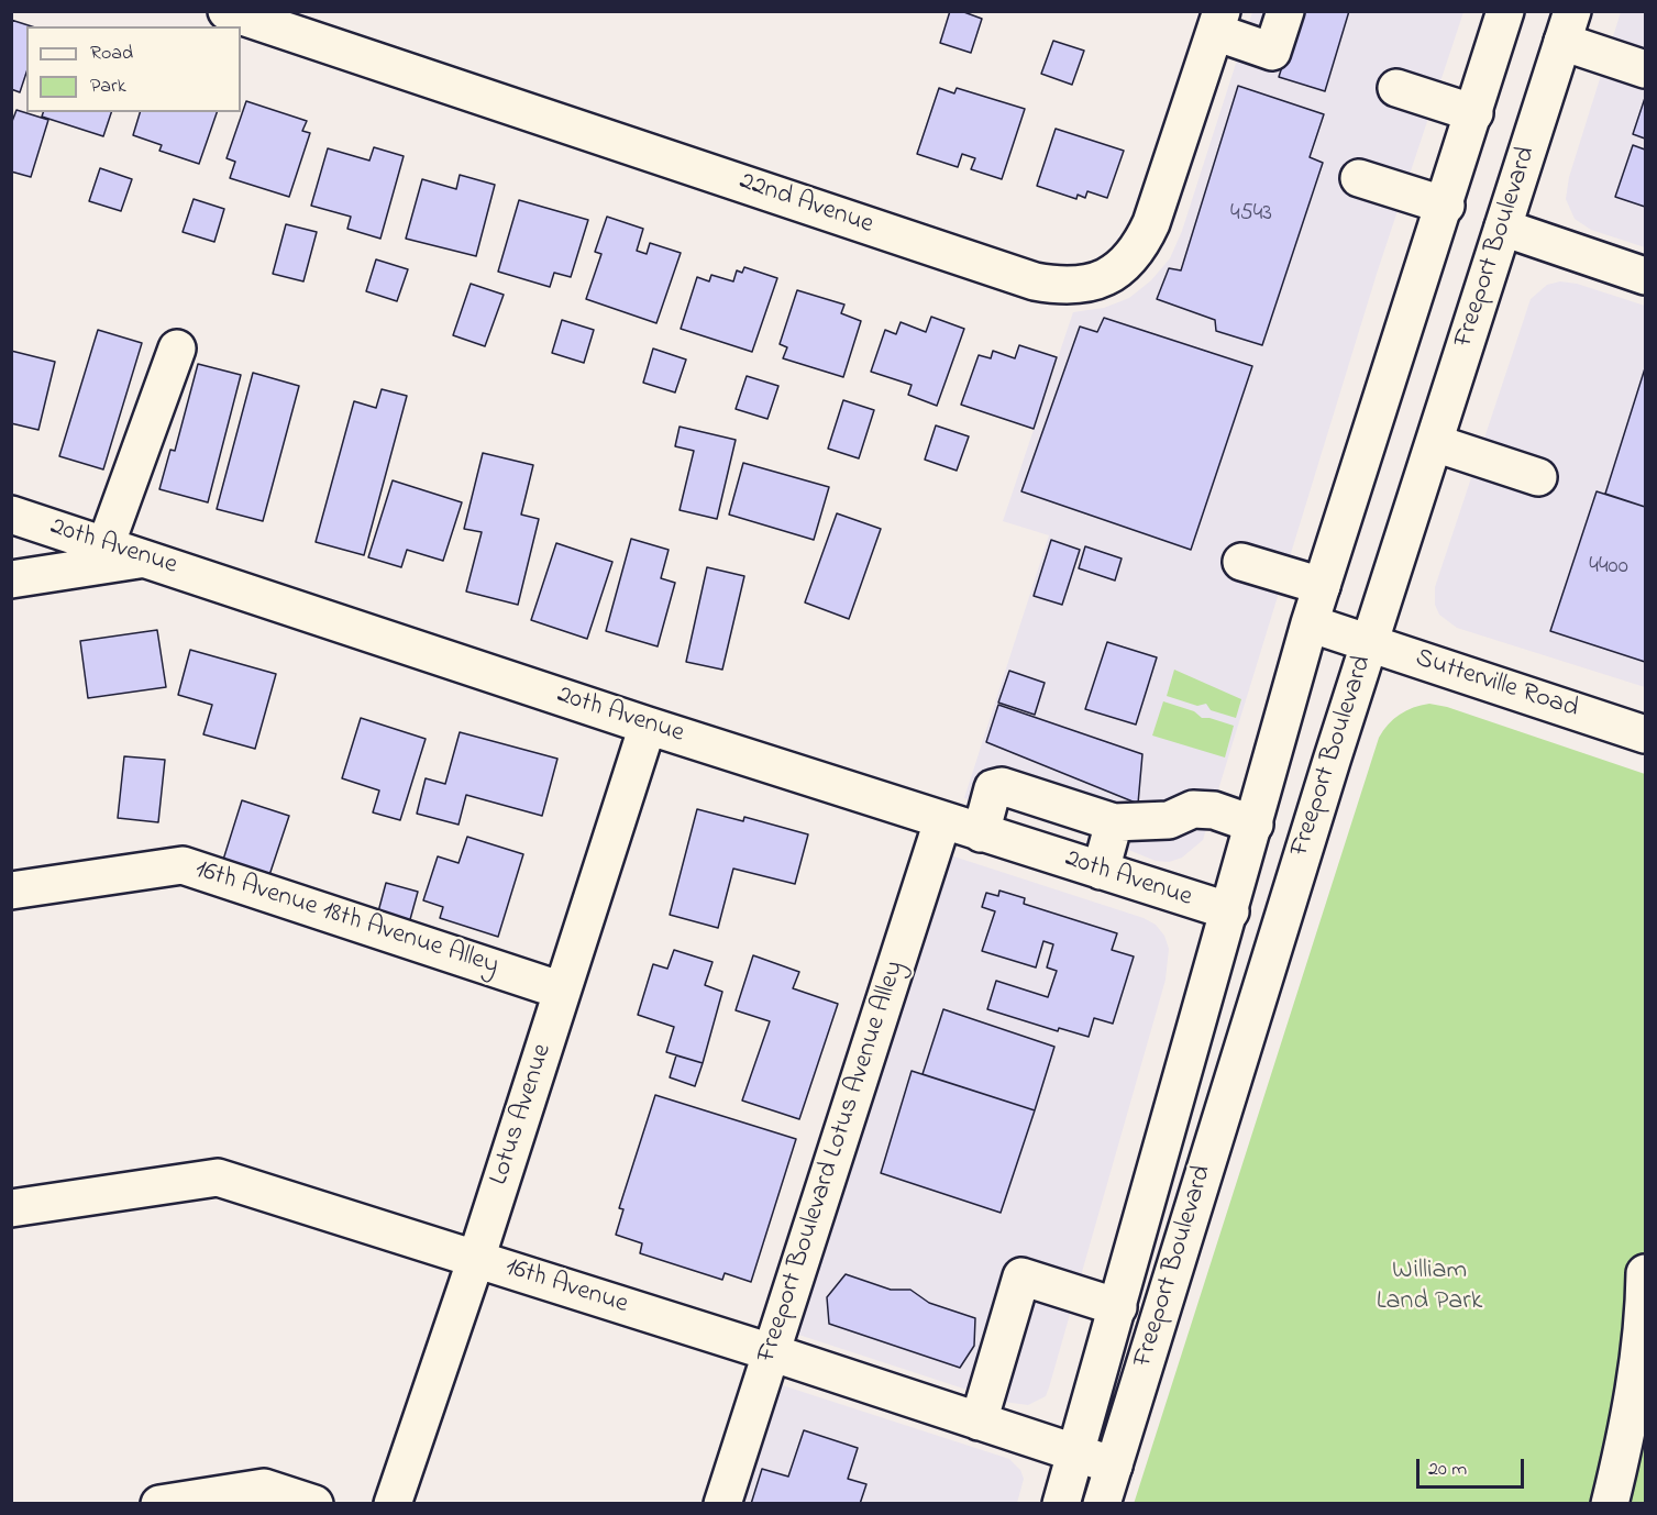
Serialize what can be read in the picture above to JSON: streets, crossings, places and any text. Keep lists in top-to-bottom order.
{
  "streets": {
    "street": [
      "22nd Avenue",
      "Freeport Boulevard",
      "20th Avenue",
      "Sutterville Road",
      "16th Avenue 18th Avenue Alley",
      "Lotus Avenue",
      "Freeport Boulevard Lotus Avenue Alley",
      "16th Avenue"
    ]
  },
  "crossings": [
    ["Freeport Boulevard", "20th Avenue"],
    ["Freeport Boulevard", "Sutterville Road"],
    ["Freeport Boulevard", "16th Avenue"],
    ["20th Avenue", "Lotus Avenue"],
    ["20th Avenue", "Freeport Boulevard Lotus Avenue Alley"],
    ["16th Avenue 18th Avenue Alley", "Lotus Avenue"],
    ["Lotus Avenue", "16th Avenue"],
    ["Freeport Boulevard Lotus Avenue Alley", "16th Avenue"]
  ],
  "parks": ["William Land Park"],
  "house_numbers": ["4543", "4400"],
  "legend": ["Road", "Park"],
  "scale_bar": "20 m"
}
